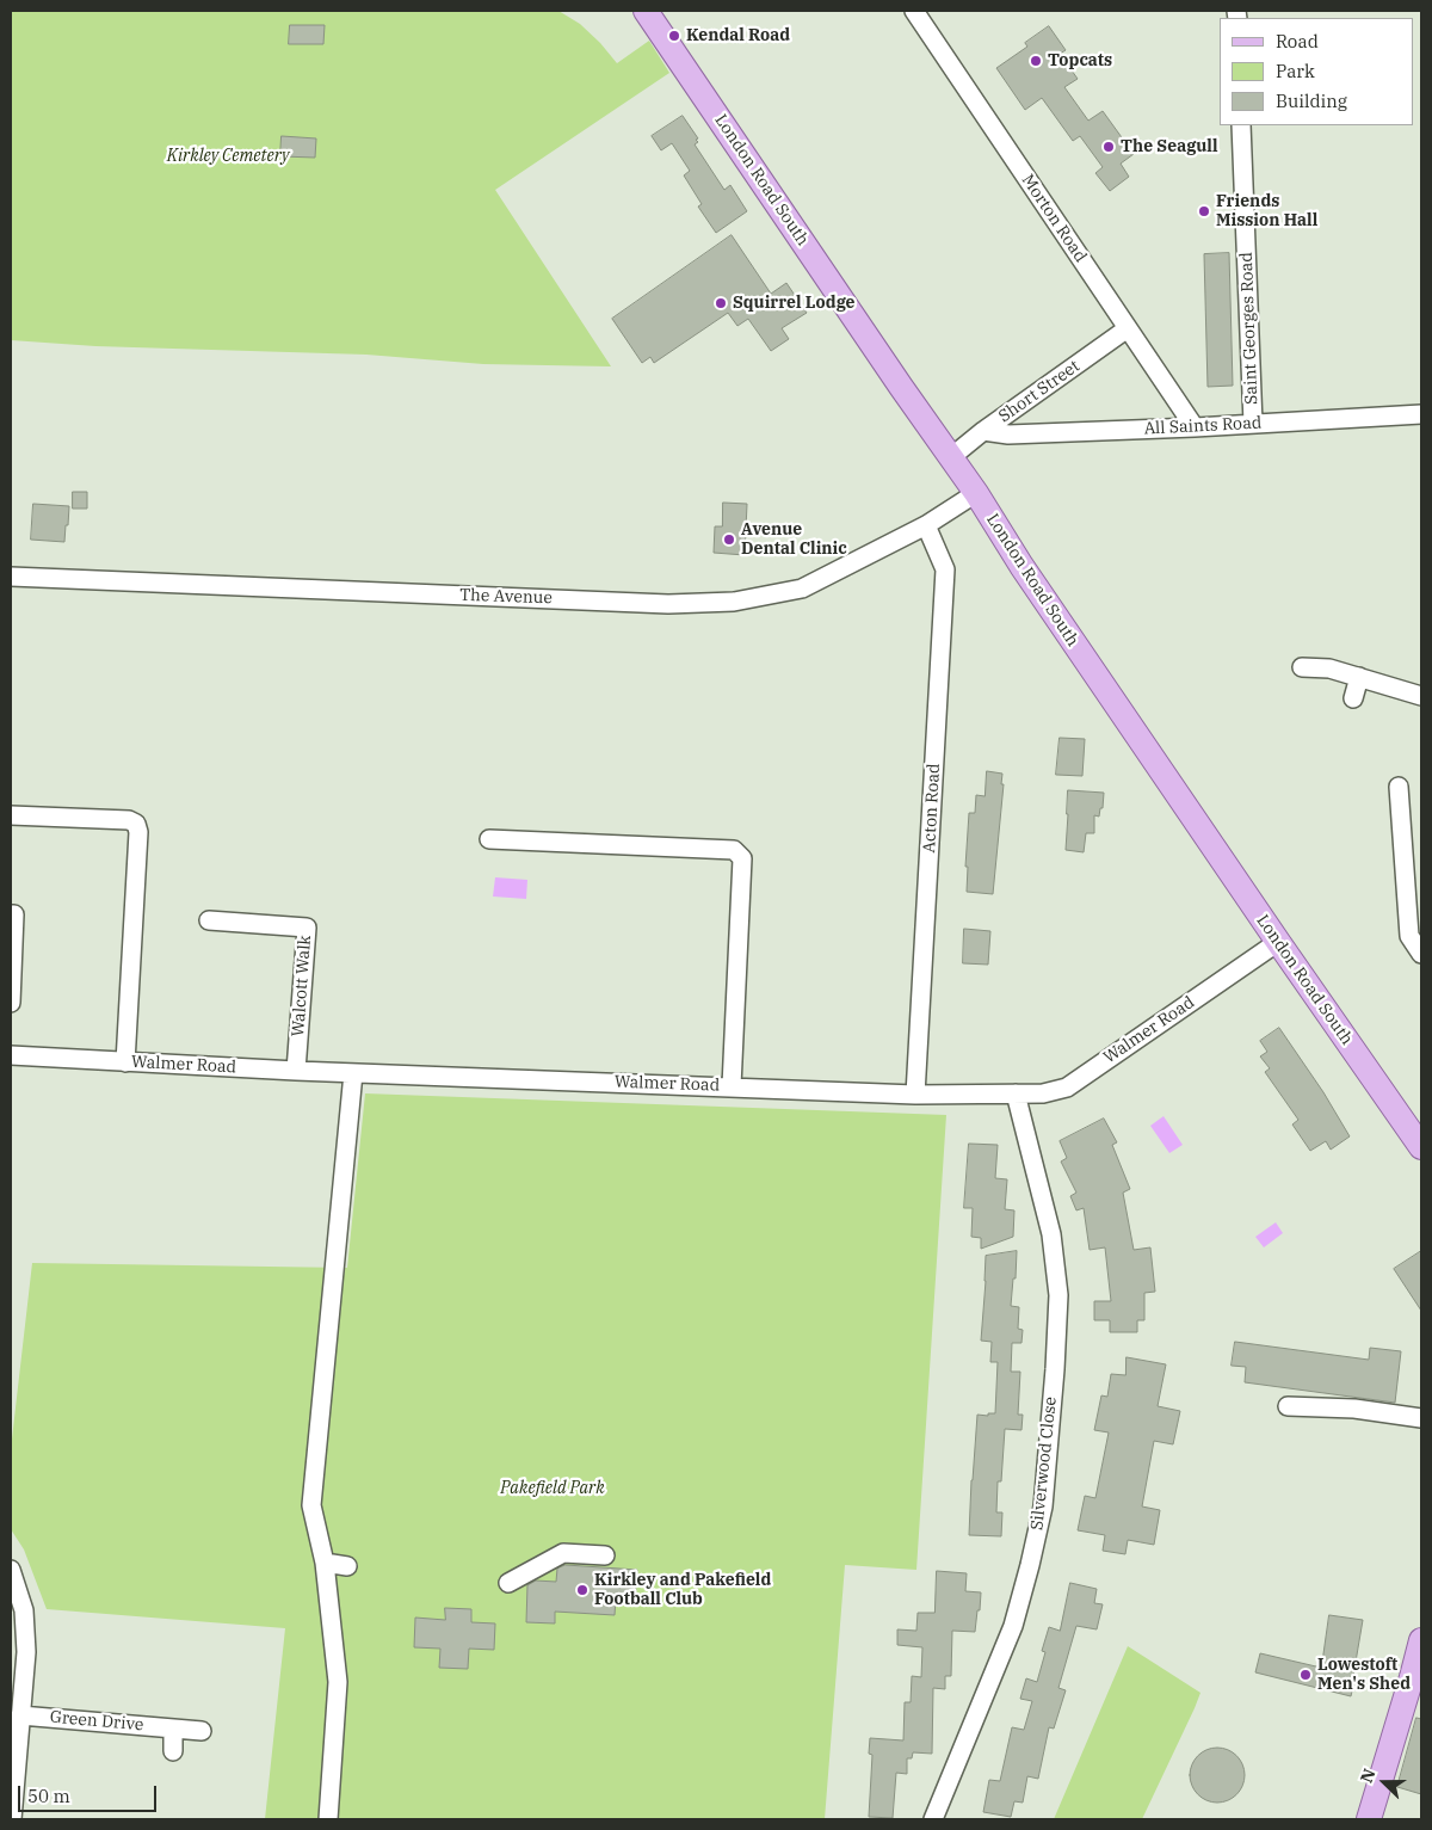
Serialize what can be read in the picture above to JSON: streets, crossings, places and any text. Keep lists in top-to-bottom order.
{
  "streets": {
    "main road": ["London Road South"],
    "street": [
      "Morton Road",
      "Saint Georges Road",
      "Short Street",
      "All Saints Road",
      "The Avenue",
      "Acton Road",
      "Walcott Walk",
      "Walmer Road",
      "Silverwood Close",
      "Green Drive"
    ]
  },
  "crossings": [
    ["London Road South", "Short Street"],
    ["London Road South", "The Avenue"],
    ["London Road South", "Walmer Road"],
    ["Morton Road", "Short Street"],
    ["Morton Road", "All Saints Road"],
    ["Saint Georges Road", "All Saints Road"],
    ["Short Street", "All Saints Road"],
    ["The Avenue", "Acton Road"],
    ["Acton Road", "Walmer Road"],
    ["Walcott Walk", "Walmer Road"],
    ["Walmer Road", "Silverwood Close"]
  ],
  "parks": ["Kirkley Cemetery", "Pakefield Park"],
  "places": [
    "Kendal Road",
    "Topcats",
    "The Seagull",
    "Friends Mission Hall",
    "Squirrel Lodge",
    "Avenue Dental Clinic",
    "Kirkley and Pakefield Football Club",
    "Lowestoft Men's Shed"
  ],
  "legend": ["Road", "Park", "Building"],
  "scale_bar": "50 m",
  "north": "left"
}
